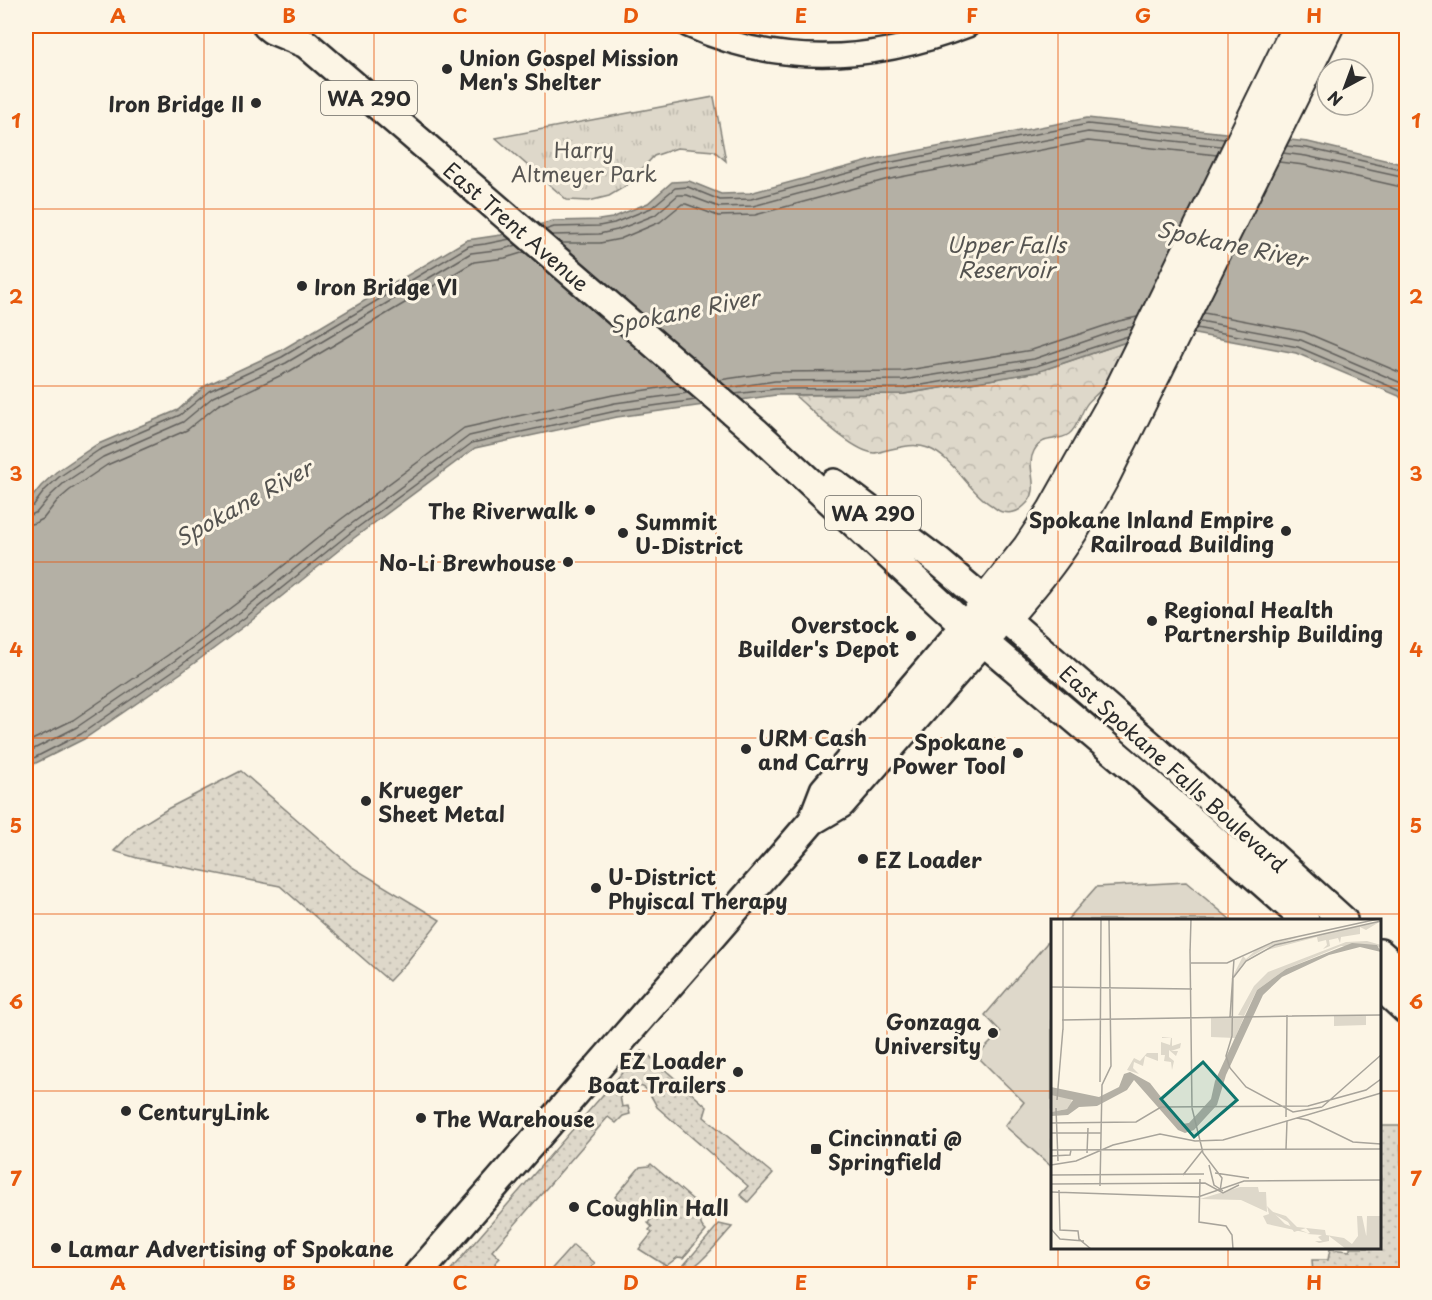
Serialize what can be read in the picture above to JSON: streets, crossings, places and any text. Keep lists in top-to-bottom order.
{
  "streets": {
    "main road": ["WA 290", "East Trent Avenue", "East Spokane Falls Boulevard"]
  },
  "crossings": [
    ["East Trent Avenue", "East Spokane Falls Boulevard"]
  ],
  "water": ["Upper Falls Reservoir", "Spokane River"],
  "parks": ["Harry Altmeyer Park"],
  "places": {
    "other": [
      "Union Gospel Mission Men's Shelter",
      "Iron Bridge II",
      "Iron Bridge VI",
      "The Riverwalk",
      "Spokane Inland Empire Railroad Building",
      "Summit U-District",
      "No-Li Brewhouse",
      "Regional Health Partnership Building",
      "Overstock Builder's Depot",
      "URM Cash and Carry",
      "Spokane Power Tool",
      "Krueger Sheet Metal",
      "EZ Loader",
      "U-District Phyiscal Therapy",
      "Gonzaga University",
      "EZ Loader Boat Trailers",
      "CenturyLink",
      "The Warehouse",
      "Coughlin Hall",
      "Lamar Advertising of Spokane"
    ],
    "transit": ["Cincinnati @ Springfield"]
  },
  "north": "bottom left",
  "grid": {
    "columns": [
      "A",
      "B",
      "C",
      "D",
      "E",
      "F",
      "G",
      "H"
    ],
    "rows": [
      "1",
      "2",
      "3",
      "4",
      "5",
      "6",
      "7"
    ]
  }
}
